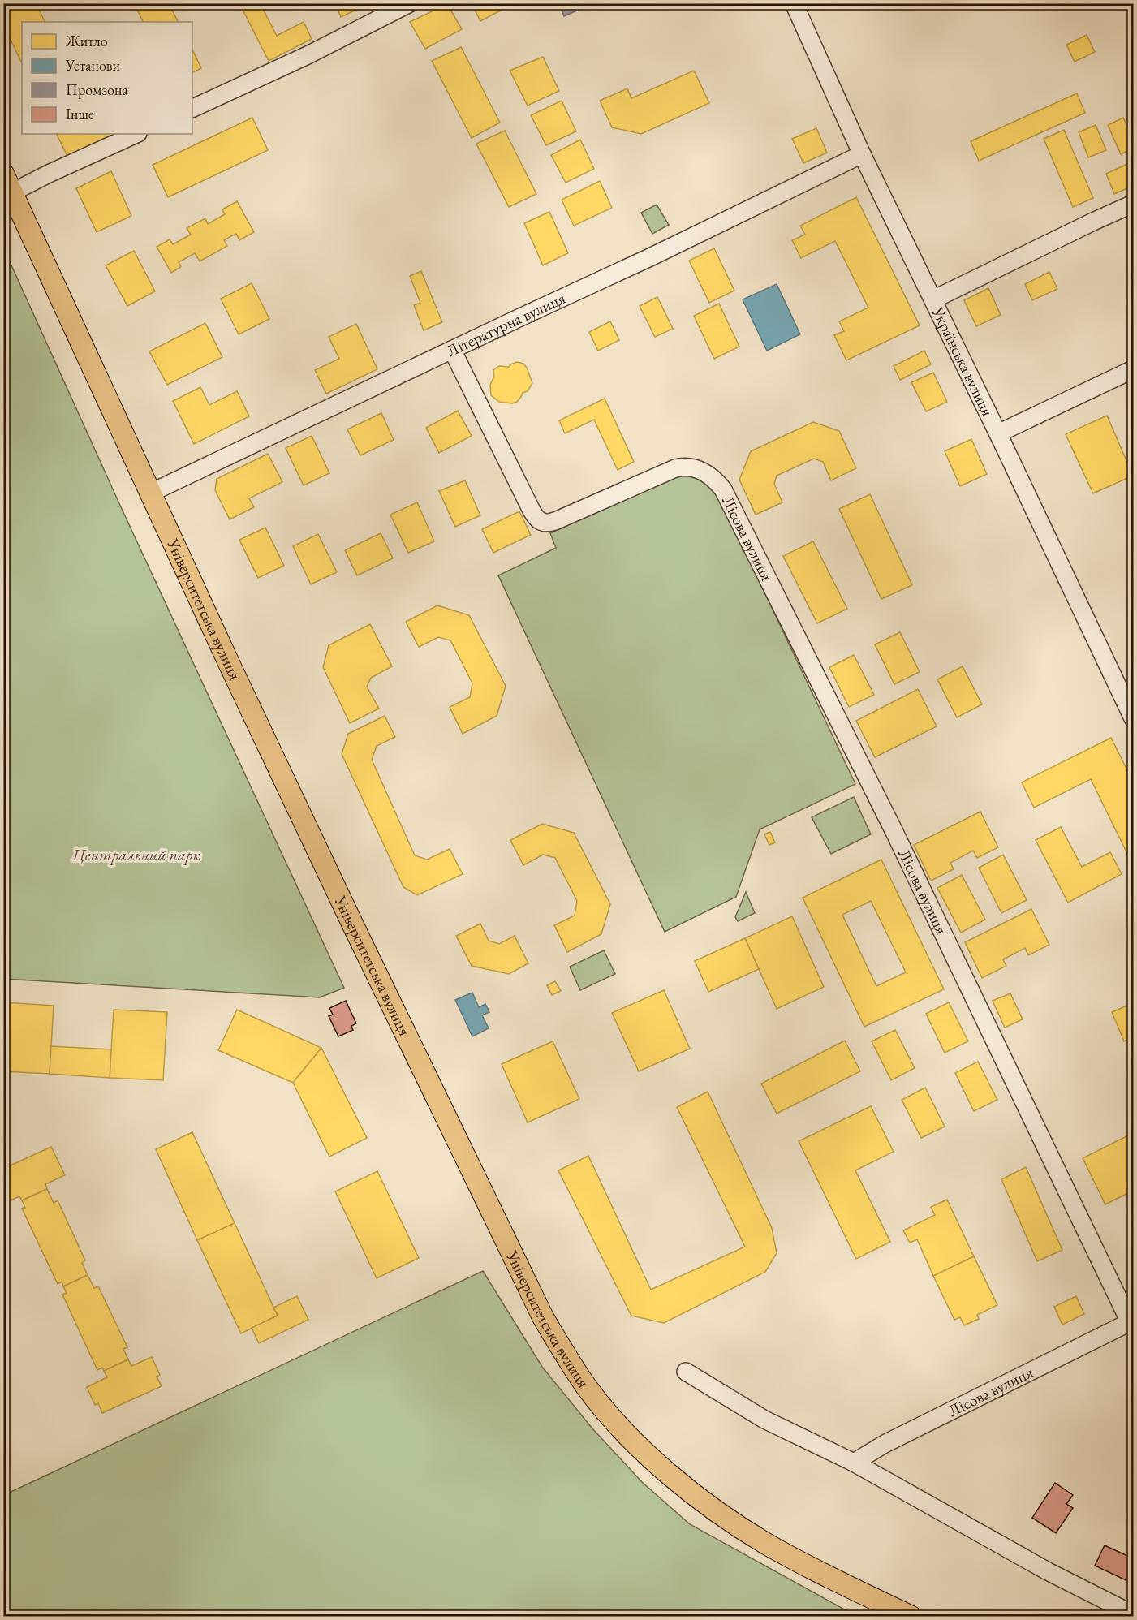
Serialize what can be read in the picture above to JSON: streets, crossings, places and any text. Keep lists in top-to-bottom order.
{
  "streets": {
    "main road": ["Університетська вулиця"],
    "street": ["Літературна вулиця", "Українська вулиця", "Лісова вулиця"]
  },
  "crossings": [
    ["Літературна вулиця", "Українська вулиця"],
    ["Літературна вулиця", "Лісова вулиця"],
    ["Літературна вулиця", "Університетська вулиця"]
  ],
  "parks": ["Центральний парк"],
  "legend": [
    "Житло",
    "Установи",
    "Промзона",
    "Інше"
  ]
}
